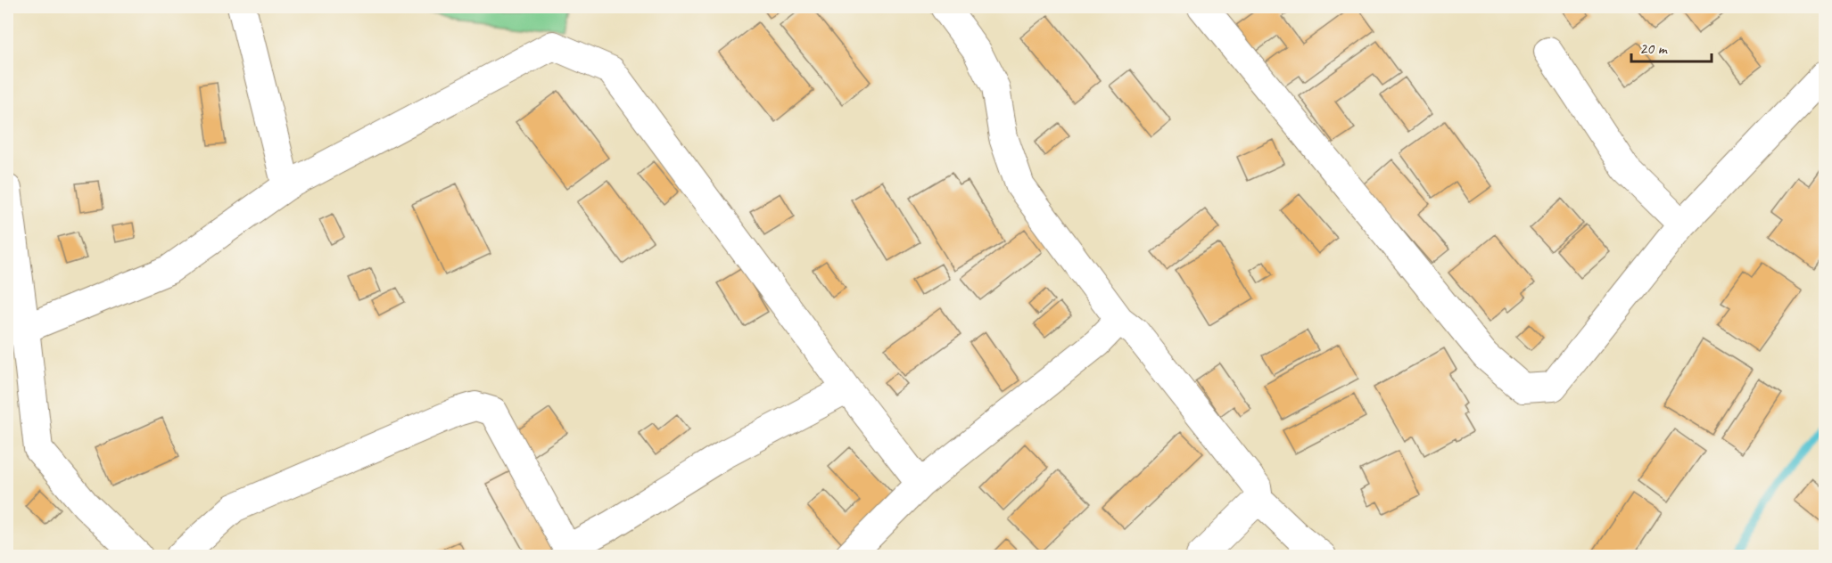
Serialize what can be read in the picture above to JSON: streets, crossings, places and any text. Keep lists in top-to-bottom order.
{
  "scale_bar": "20 m"
}
